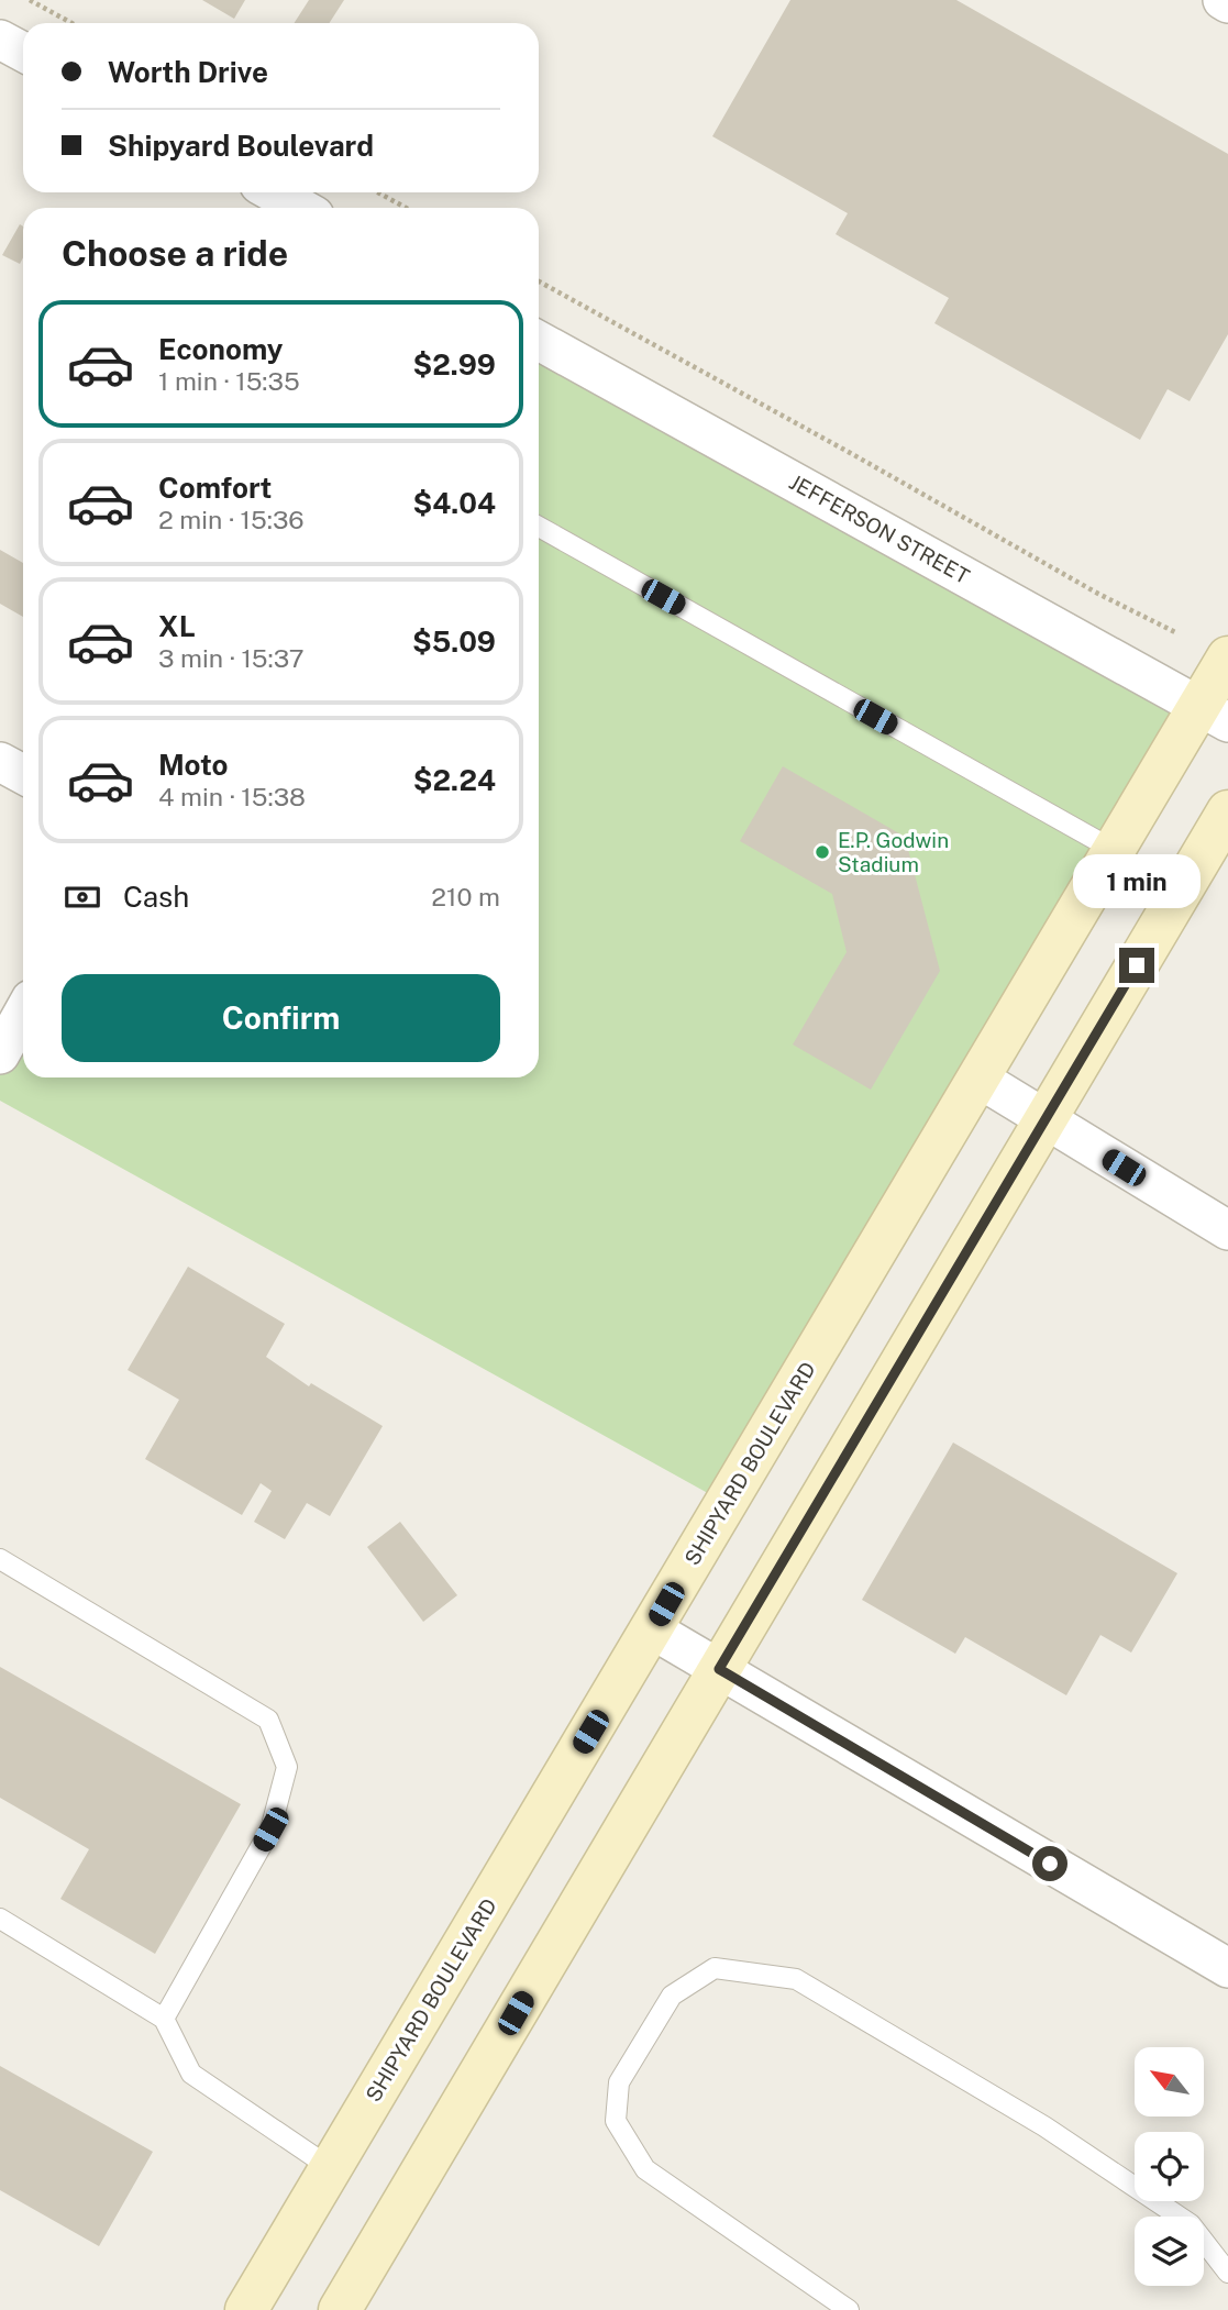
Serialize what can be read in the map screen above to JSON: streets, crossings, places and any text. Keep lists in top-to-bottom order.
{
  "streets": {
    "main road": ["SHIPYARD BOULEVARD"],
    "street": ["JEFFERSON STREET"]
  },
  "crossings": [
    ["JEFFERSON STREET", "SHIPYARD BOULEVARD"]
  ],
  "places": ["E.P. Godwin Stadium"],
  "north": "top left",
  "page": {
    "banner": ["Worth Drive", "Shipyard Boulevard"],
    "heading": "Choose a ride",
    "list": [
      {
        "name": "Economy",
        "note": "1 min · 15:35",
        "value": "$2.99"
      },
      {
        "name": "Comfort",
        "note": "2 min · 15:36",
        "value": "$4.04"
      },
      {
        "name": "XL",
        "note": "3 min · 15:37",
        "value": "$5.09"
      },
      {
        "name": "Moto",
        "note": "4 min · 15:38",
        "value": "$2.24"
      }
    ],
    "bubble": "1 min",
    "pay": ["Cash", "210 m"],
    "buttons": "Confirm"
  }
}
